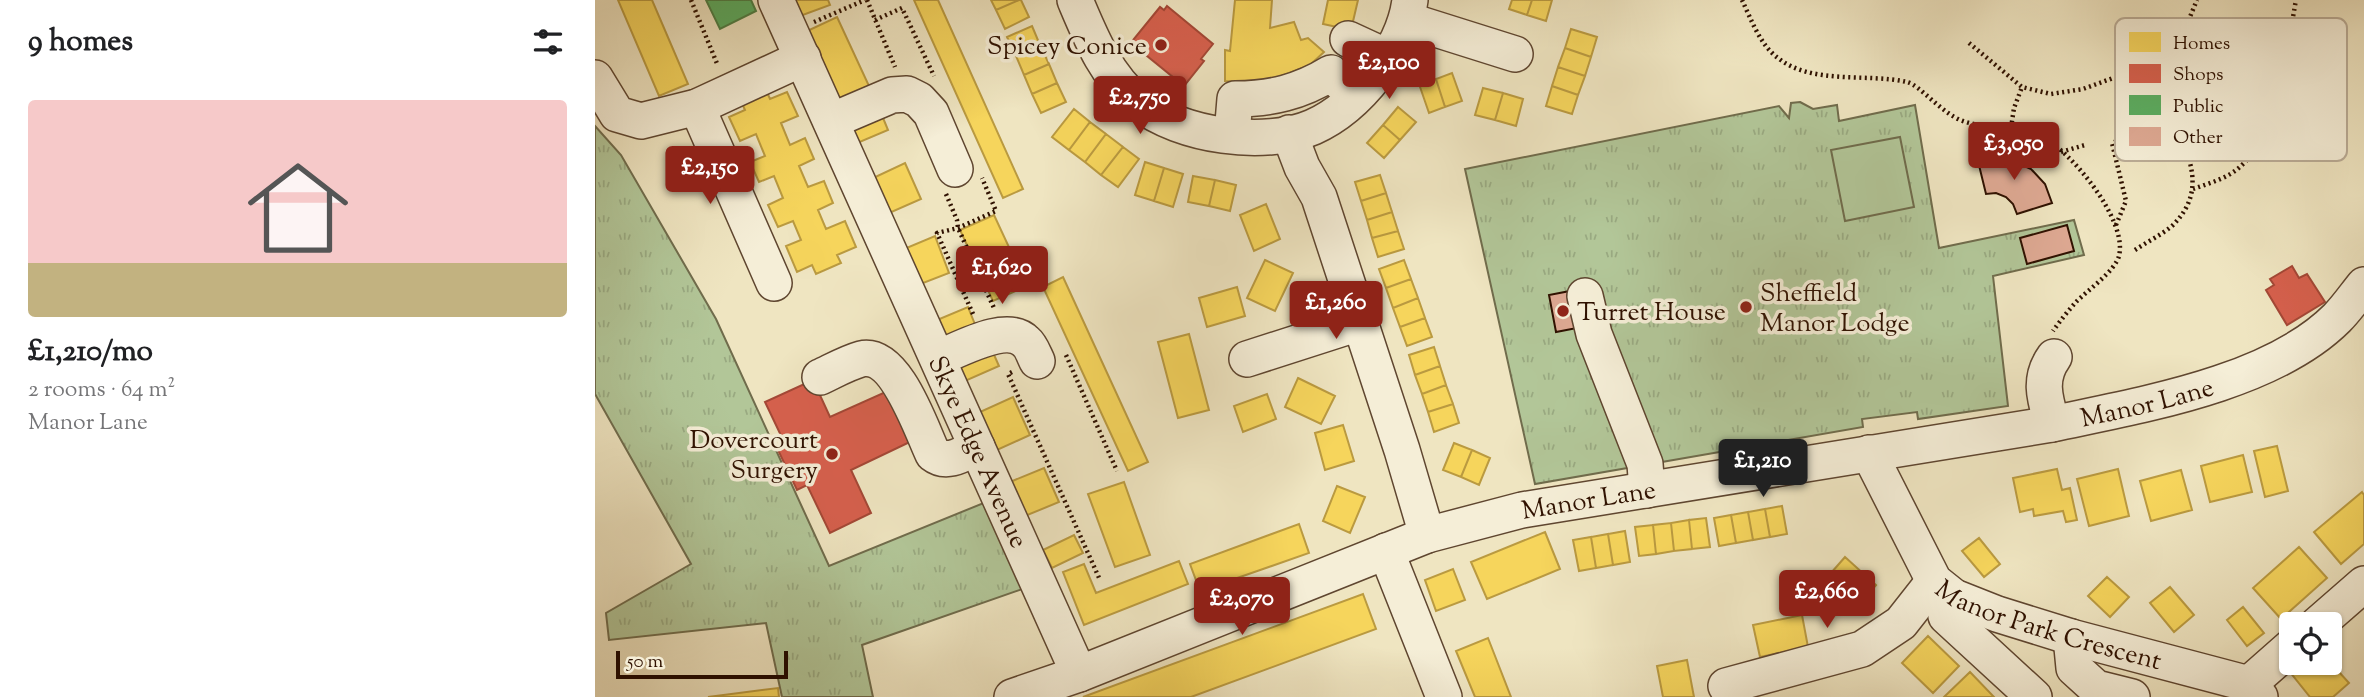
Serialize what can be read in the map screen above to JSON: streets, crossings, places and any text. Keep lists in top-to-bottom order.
{
  "streets": {
    "street": ["Manor Lane", "Skye Edge Avenue", "Manor Park Crescent"]
  },
  "crossings": [
    ["Manor Lane", "Skye Edge Avenue"],
    ["Manor Lane", "Manor Park Crescent"]
  ],
  "places": [
    "Spicey Conice",
    "Sheffield Manor Lodge",
    "Turret House",
    "Dovercourt Surgery"
  ],
  "legend": [
    "Homes",
    "Shops",
    "Public",
    "Other"
  ],
  "scale_bar": "50 m",
  "page": {
    "heading": "9 homes",
    "price": [
      "£2,100",
      "£2,750",
      "£3,050",
      "£2,150",
      "£1,620",
      "£1,260",
      "£1,210",
      "£2,660",
      "£2,070"
    ],
    "list": [
      {
        "name": "£1,210/mo",
        "note": "2 rooms · 64 m² · Manor Lane"
      }
    ],
    "scale": "50 m"
  }
}
